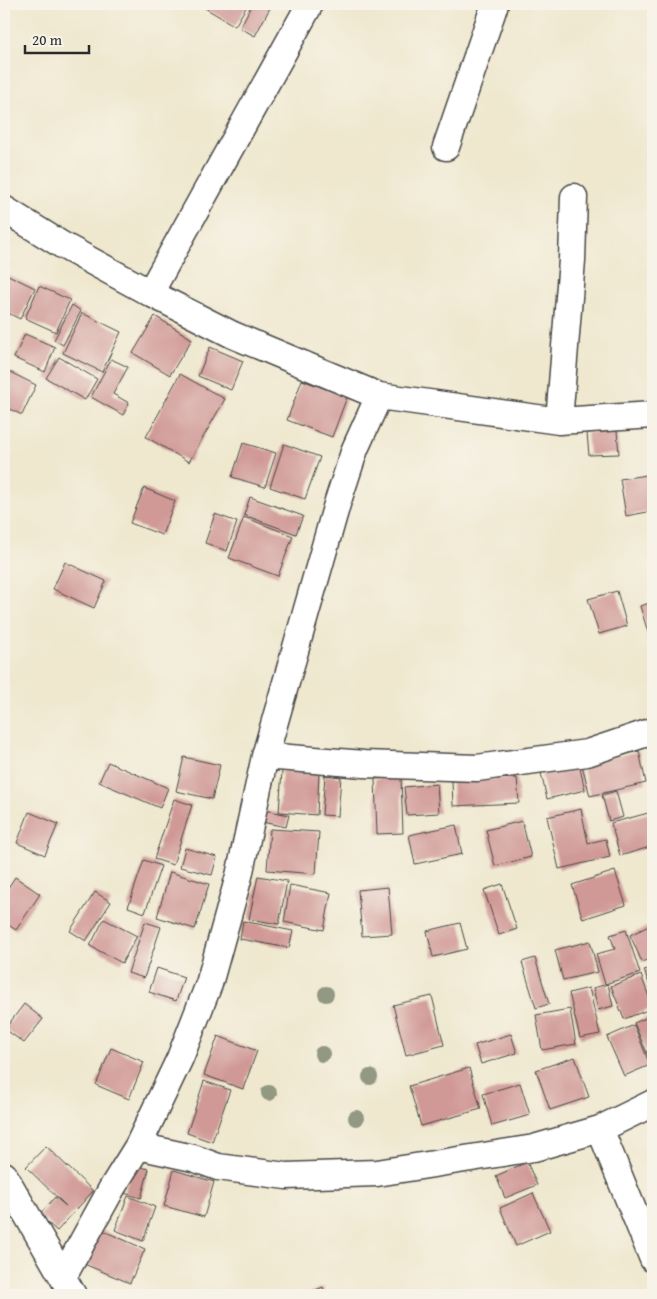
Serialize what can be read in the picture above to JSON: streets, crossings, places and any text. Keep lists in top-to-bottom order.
{
  "scale_bar": "20 m"
}
